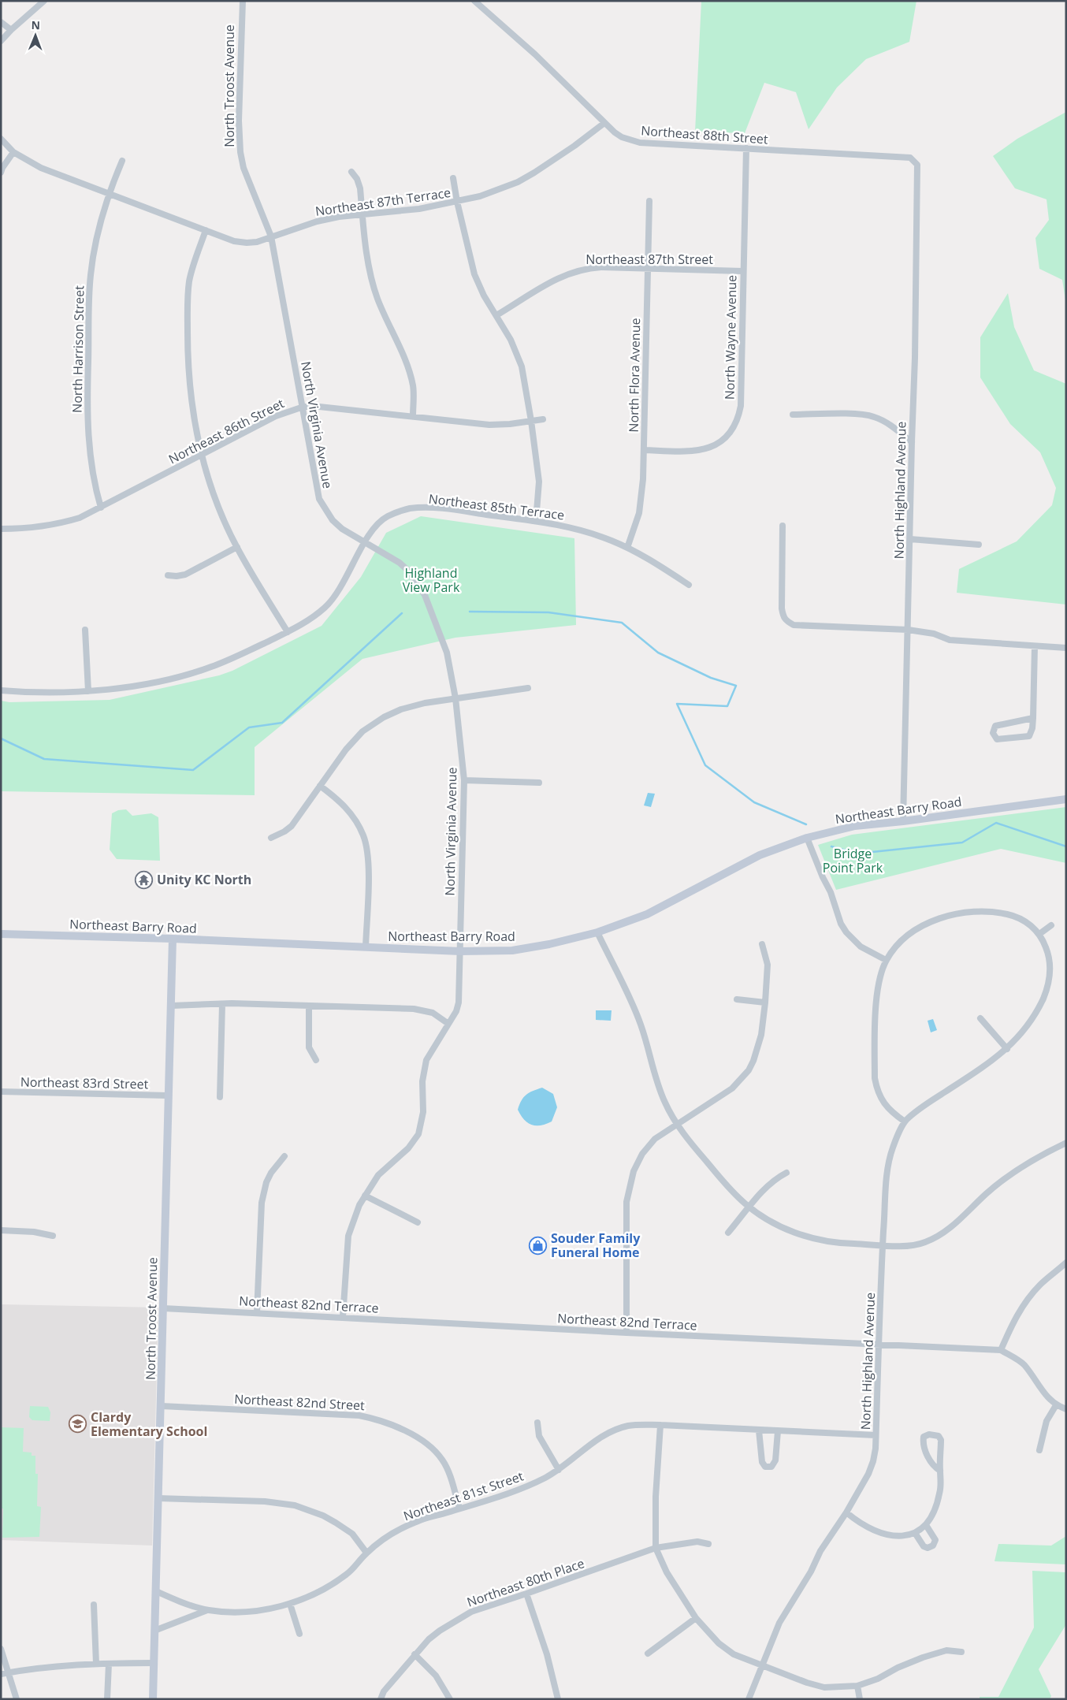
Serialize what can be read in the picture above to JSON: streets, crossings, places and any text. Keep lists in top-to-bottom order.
{
  "streets": {
    "main road": ["North Troost Avenue", "Northeast Barry Road"],
    "street": [
      "Northeast 88th Street",
      "Northeast 87th Terrace",
      "Northeast 87th Street",
      "North Wayne Avenue",
      "North Harrison Street",
      "North Flora Avenue",
      "North Virginia Avenue",
      "Northeast 86th Street",
      "North Highland Avenue",
      "Northeast 85th Terrace",
      "Northeast 83rd Street",
      "Northeast 82nd Terrace",
      "Northeast 82nd Street",
      "Northeast 81st Street",
      "Northeast 80th Place"
    ]
  },
  "crossings": [
    ["North Troost Avenue", "Northeast 87th Terrace"],
    ["North Troost Avenue", "North Virginia Avenue"],
    ["North Troost Avenue", "Northeast Barry Road"],
    ["North Troost Avenue", "Northeast 83rd Street"],
    ["North Troost Avenue", "Northeast 82nd Terrace"],
    ["North Troost Avenue", "Northeast 82nd Street"],
    ["North Troost Avenue", "Northeast 81st Street"],
    ["Northeast 88th Street", "Northeast 87th Terrace"],
    ["Northeast 88th Street", "North Wayne Avenue"],
    ["Northeast 88th Street", "North Highland Avenue"],
    ["Northeast 87th Terrace", "North Harrison Street"],
    ["Northeast 87th Terrace", "North Virginia Avenue"],
    ["Northeast 87th Street", "North Wayne Avenue"],
    ["Northeast 87th Street", "North Flora Avenue"],
    ["North Wayne Avenue", "North Flora Avenue"],
    ["North Harrison Street", "Northeast 86th Street"],
    ["North Flora Avenue", "Northeast 85th Terrace"],
    ["North Virginia Avenue", "Northeast 86th Street"],
    ["North Virginia Avenue", "Northeast 85th Terrace"],
    ["North Virginia Avenue", "Northeast Barry Road"],
    ["North Virginia Avenue", "Northeast 82nd Terrace"],
    ["North Highland Avenue", "Northeast Barry Road"],
    ["North Highland Avenue", "Northeast 82nd Terrace"],
    ["North Highland Avenue", "Northeast 81st Street"],
    ["Northeast 82nd Street", "Northeast 81st Street"]
  ],
  "parks": ["Highland View Park", "Bridge Point Park"],
  "places": {
    "temple": ["Unity KC North"],
    "shop": ["Souder Family Funeral Home"],
    "school or university": ["Clardy Elementary School"]
  },
  "north": "top"
}
